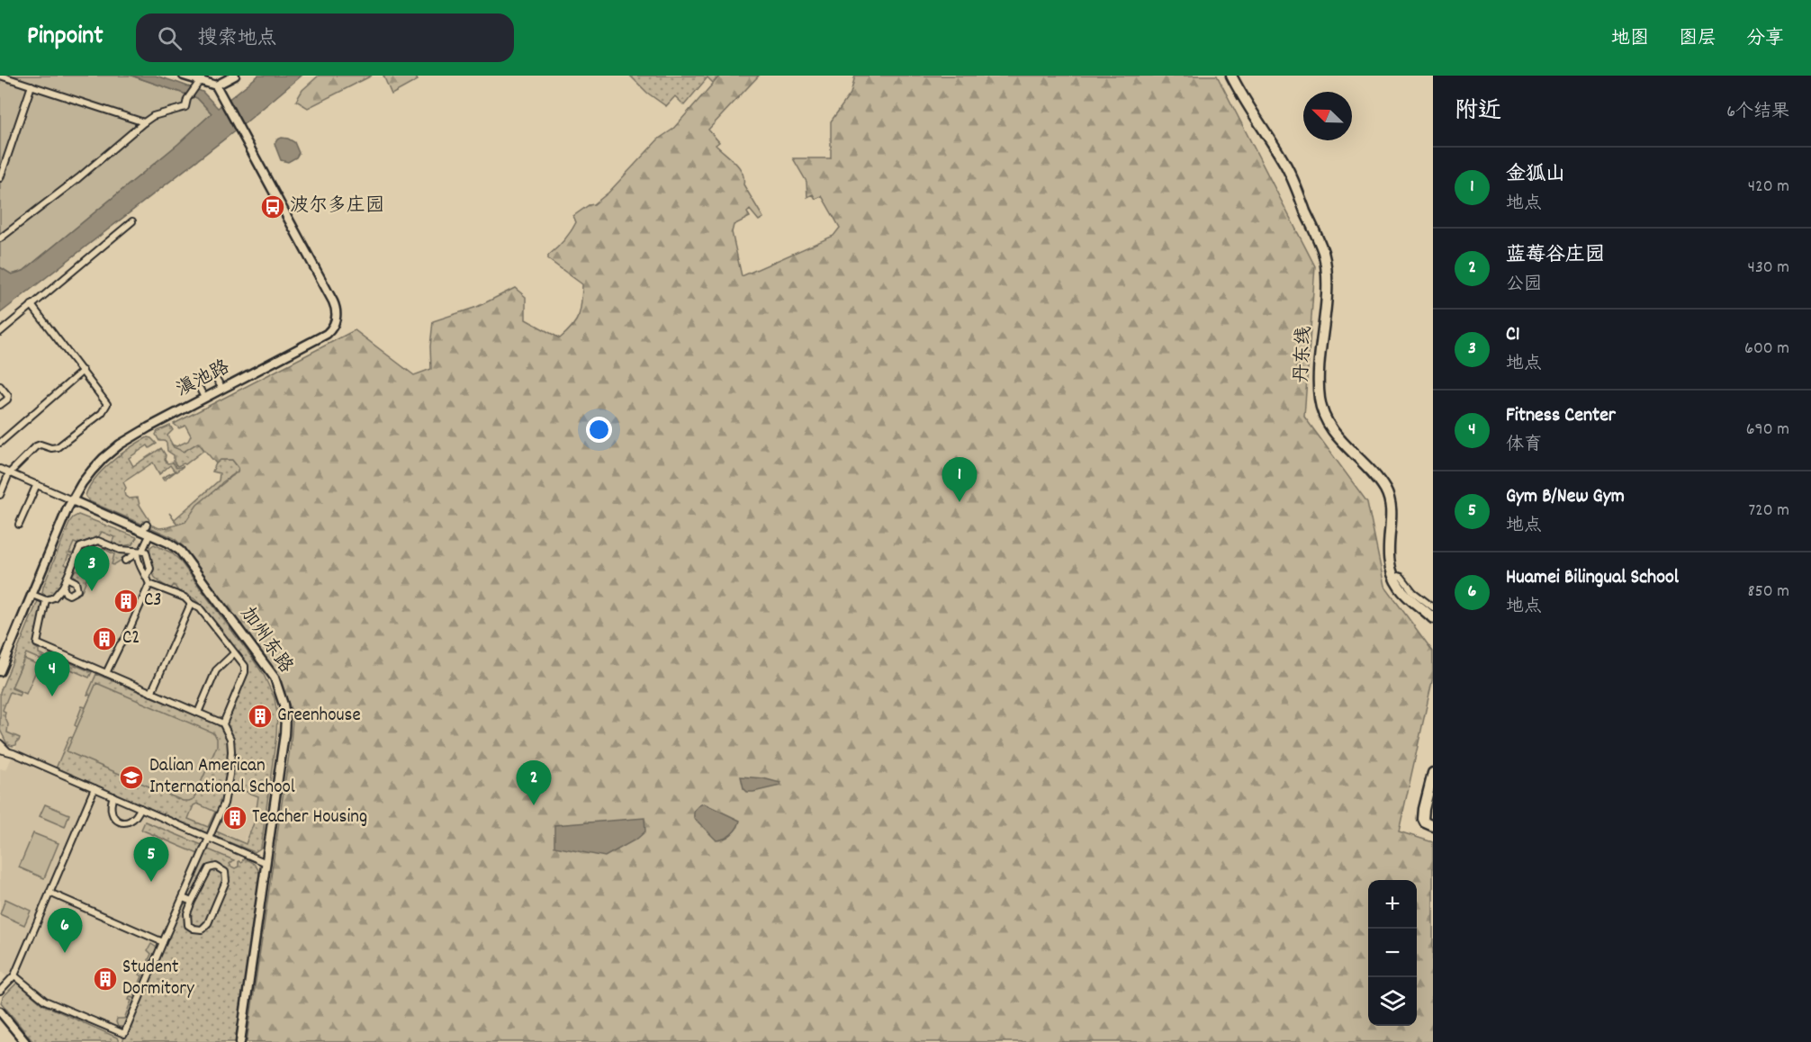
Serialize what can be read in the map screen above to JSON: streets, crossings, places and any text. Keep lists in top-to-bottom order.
{
  "streets": {
    "highway": ["丹东线"],
    "street": ["滇池路", "加州东路"]
  },
  "crossings": [
    ["滇池路", "加州东路"]
  ],
  "places": {
    "bus stop": ["波尔多庄园"],
    "building": [
      "C3",
      "C2",
      "Greenhouse",
      "Teacher Housing",
      "Student Dormitory"
    ],
    "school or university": ["Dalian American International School"]
  },
  "north": "top left",
  "page": {
    "header": "Pinpoint",
    "search": "搜索地点",
    "nav": ["地图", "图层", "分享"],
    "heading": ["附近", "6个结果"],
    "list": [
      {
        "mark": "1",
        "name": "金狐山",
        "note": "地点",
        "value": "420 m"
      },
      {
        "mark": "2",
        "name": "蓝莓谷庄园",
        "note": "公园",
        "value": "430 m"
      },
      {
        "mark": "3",
        "name": "C1",
        "note": "地点",
        "value": "600 m"
      },
      {
        "mark": "4",
        "name": "Fitness Center",
        "note": "体育",
        "value": "690 m"
      },
      {
        "mark": "5",
        "name": "Gym B/New Gym",
        "note": "地点",
        "value": "720 m"
      },
      {
        "mark": "6",
        "name": "Huamei Bilingual School",
        "note": "地点",
        "value": "850 m"
      }
    ],
    "pins": [
      "1",
      "3",
      "4",
      "2",
      "5",
      "6"
    ],
    "map_buttons": ["+", "−"]
  }
}
